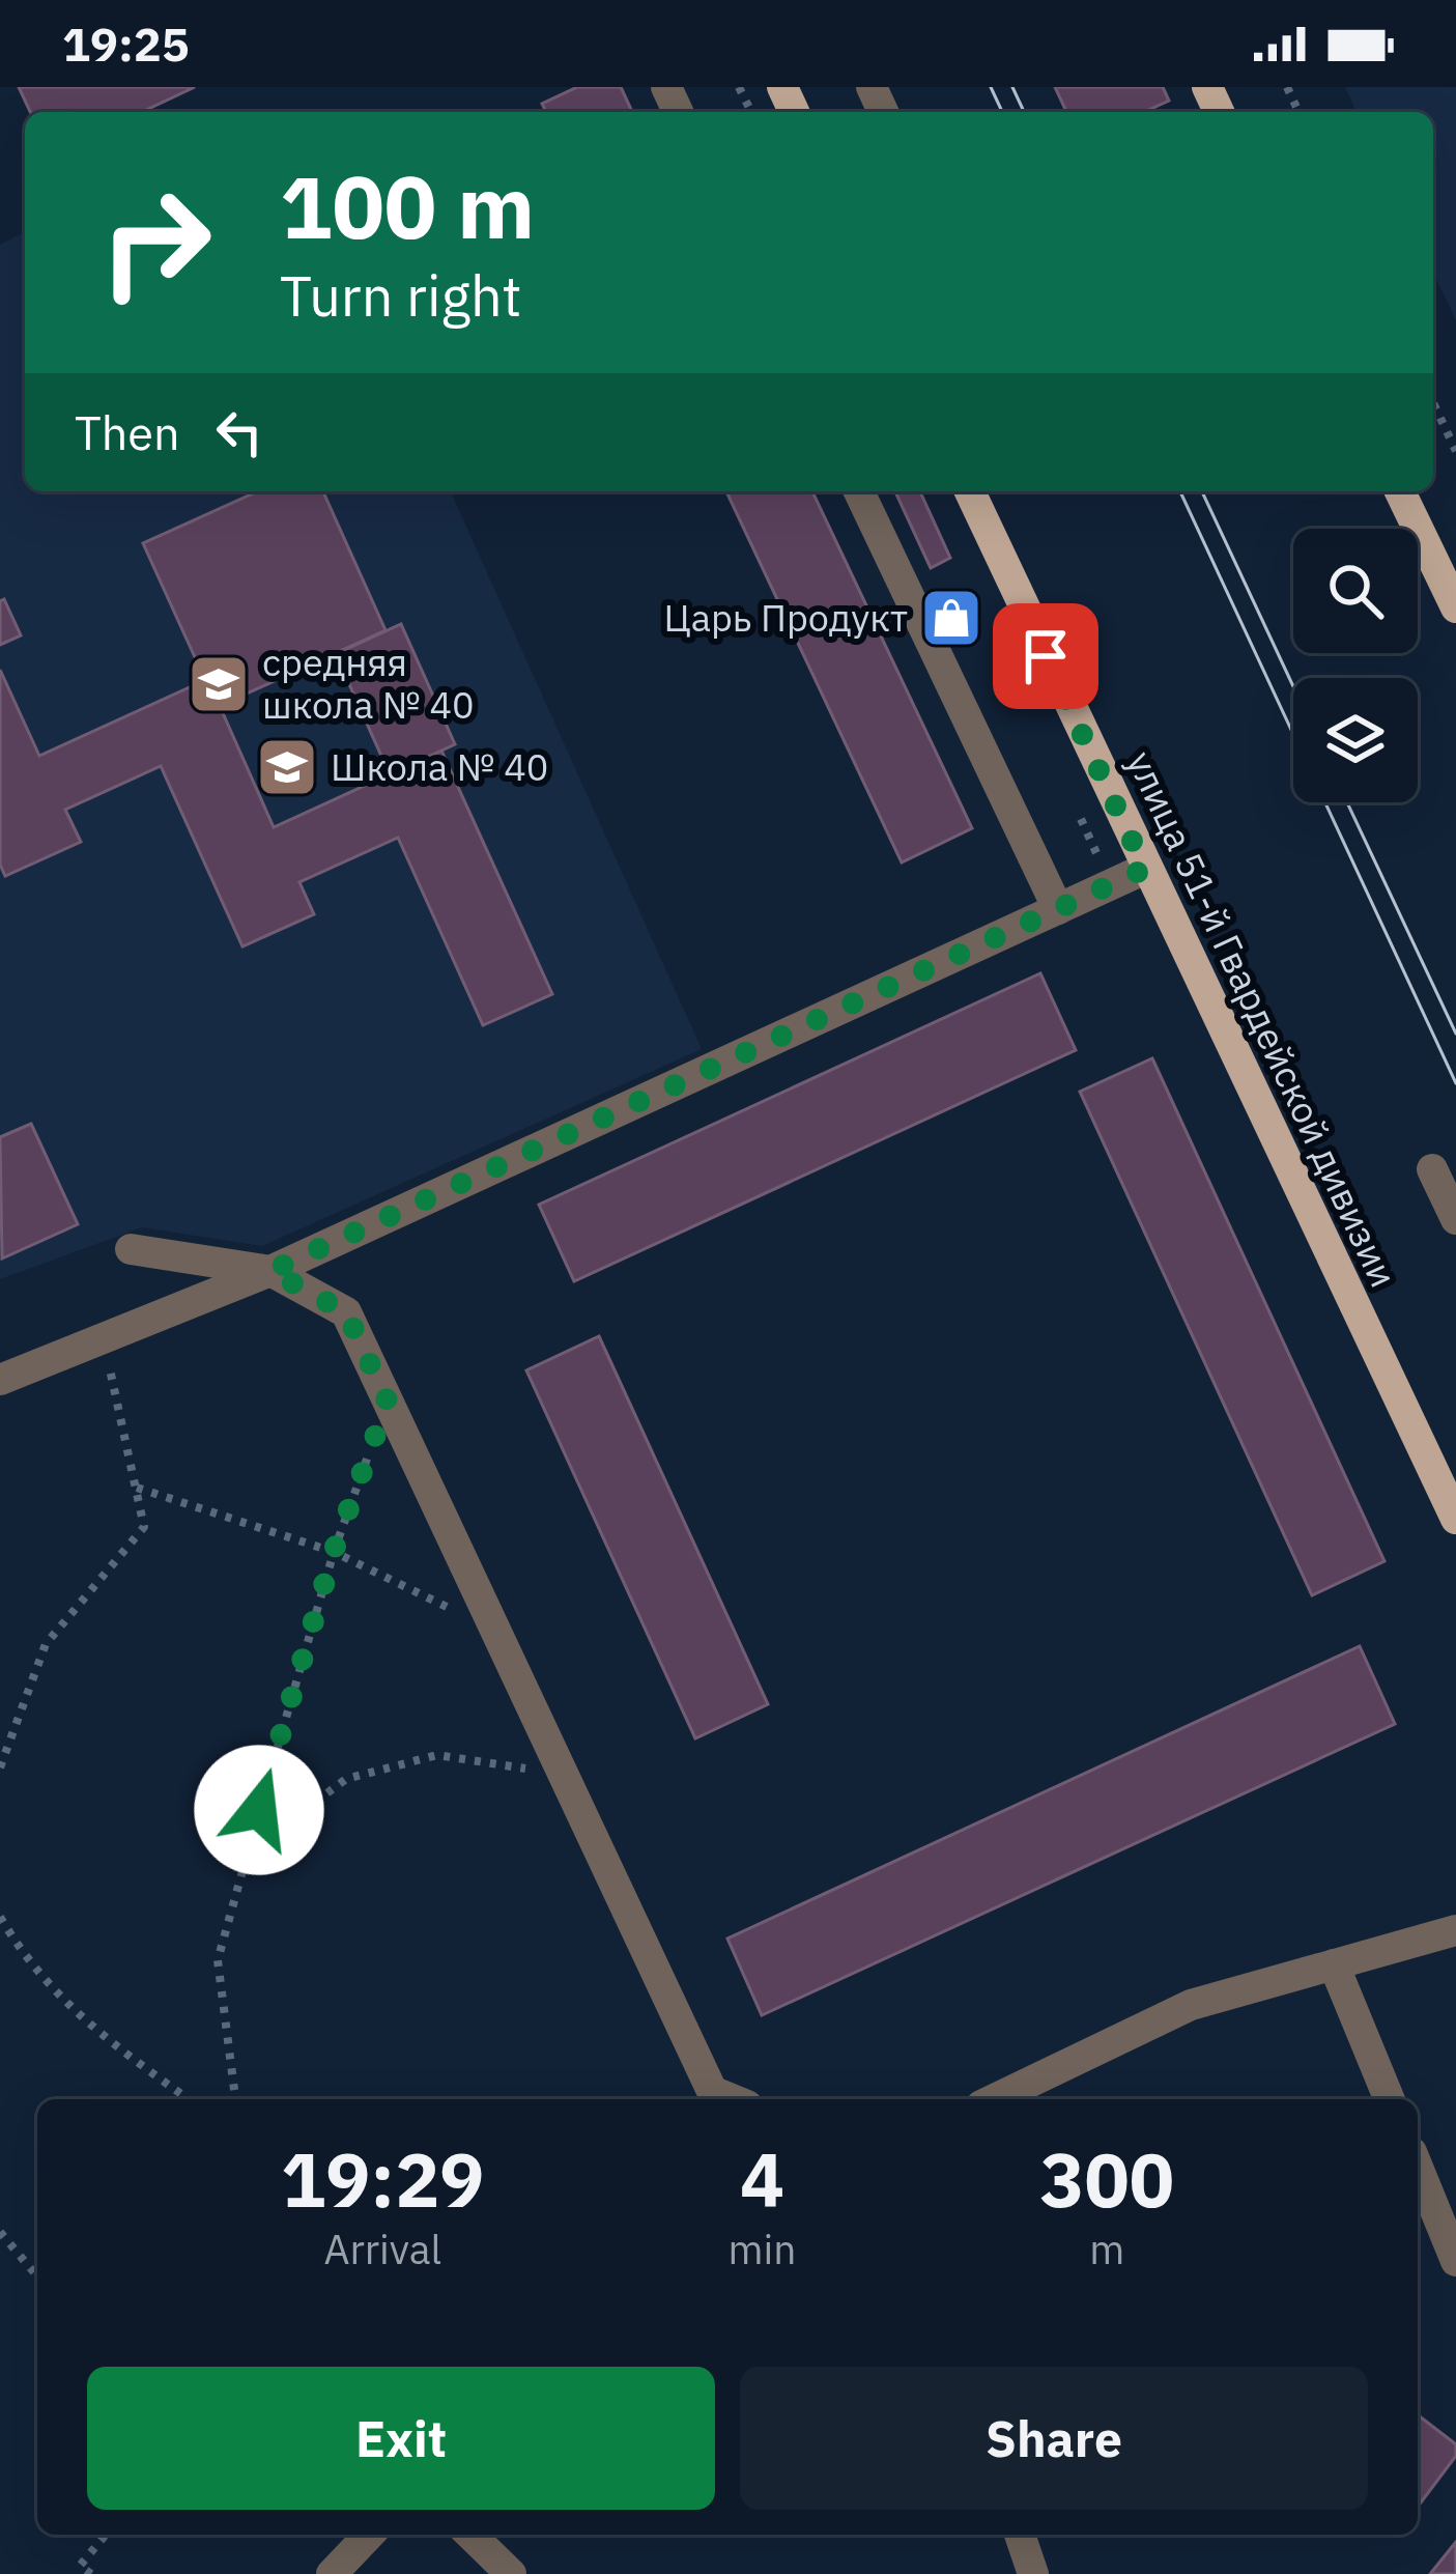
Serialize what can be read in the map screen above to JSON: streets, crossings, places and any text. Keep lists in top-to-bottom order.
{
  "streets": {
    "main road": ["улица 51-й Гвардейской дивизии"]
  },
  "places": {
    "shop": ["Царь Продукт"],
    "school or university": ["средняя школа № 40", "Школа № 40"]
  },
  "page": {
    "status": "19:25",
    "turn": ["100 m", "Turn right"],
    "then": "Then",
    "eta": [
      "19:29",
      "Arrival",
      "4",
      "min",
      "300",
      "m"
    ],
    "buttons": ["Exit", "Share"]
  }
}
